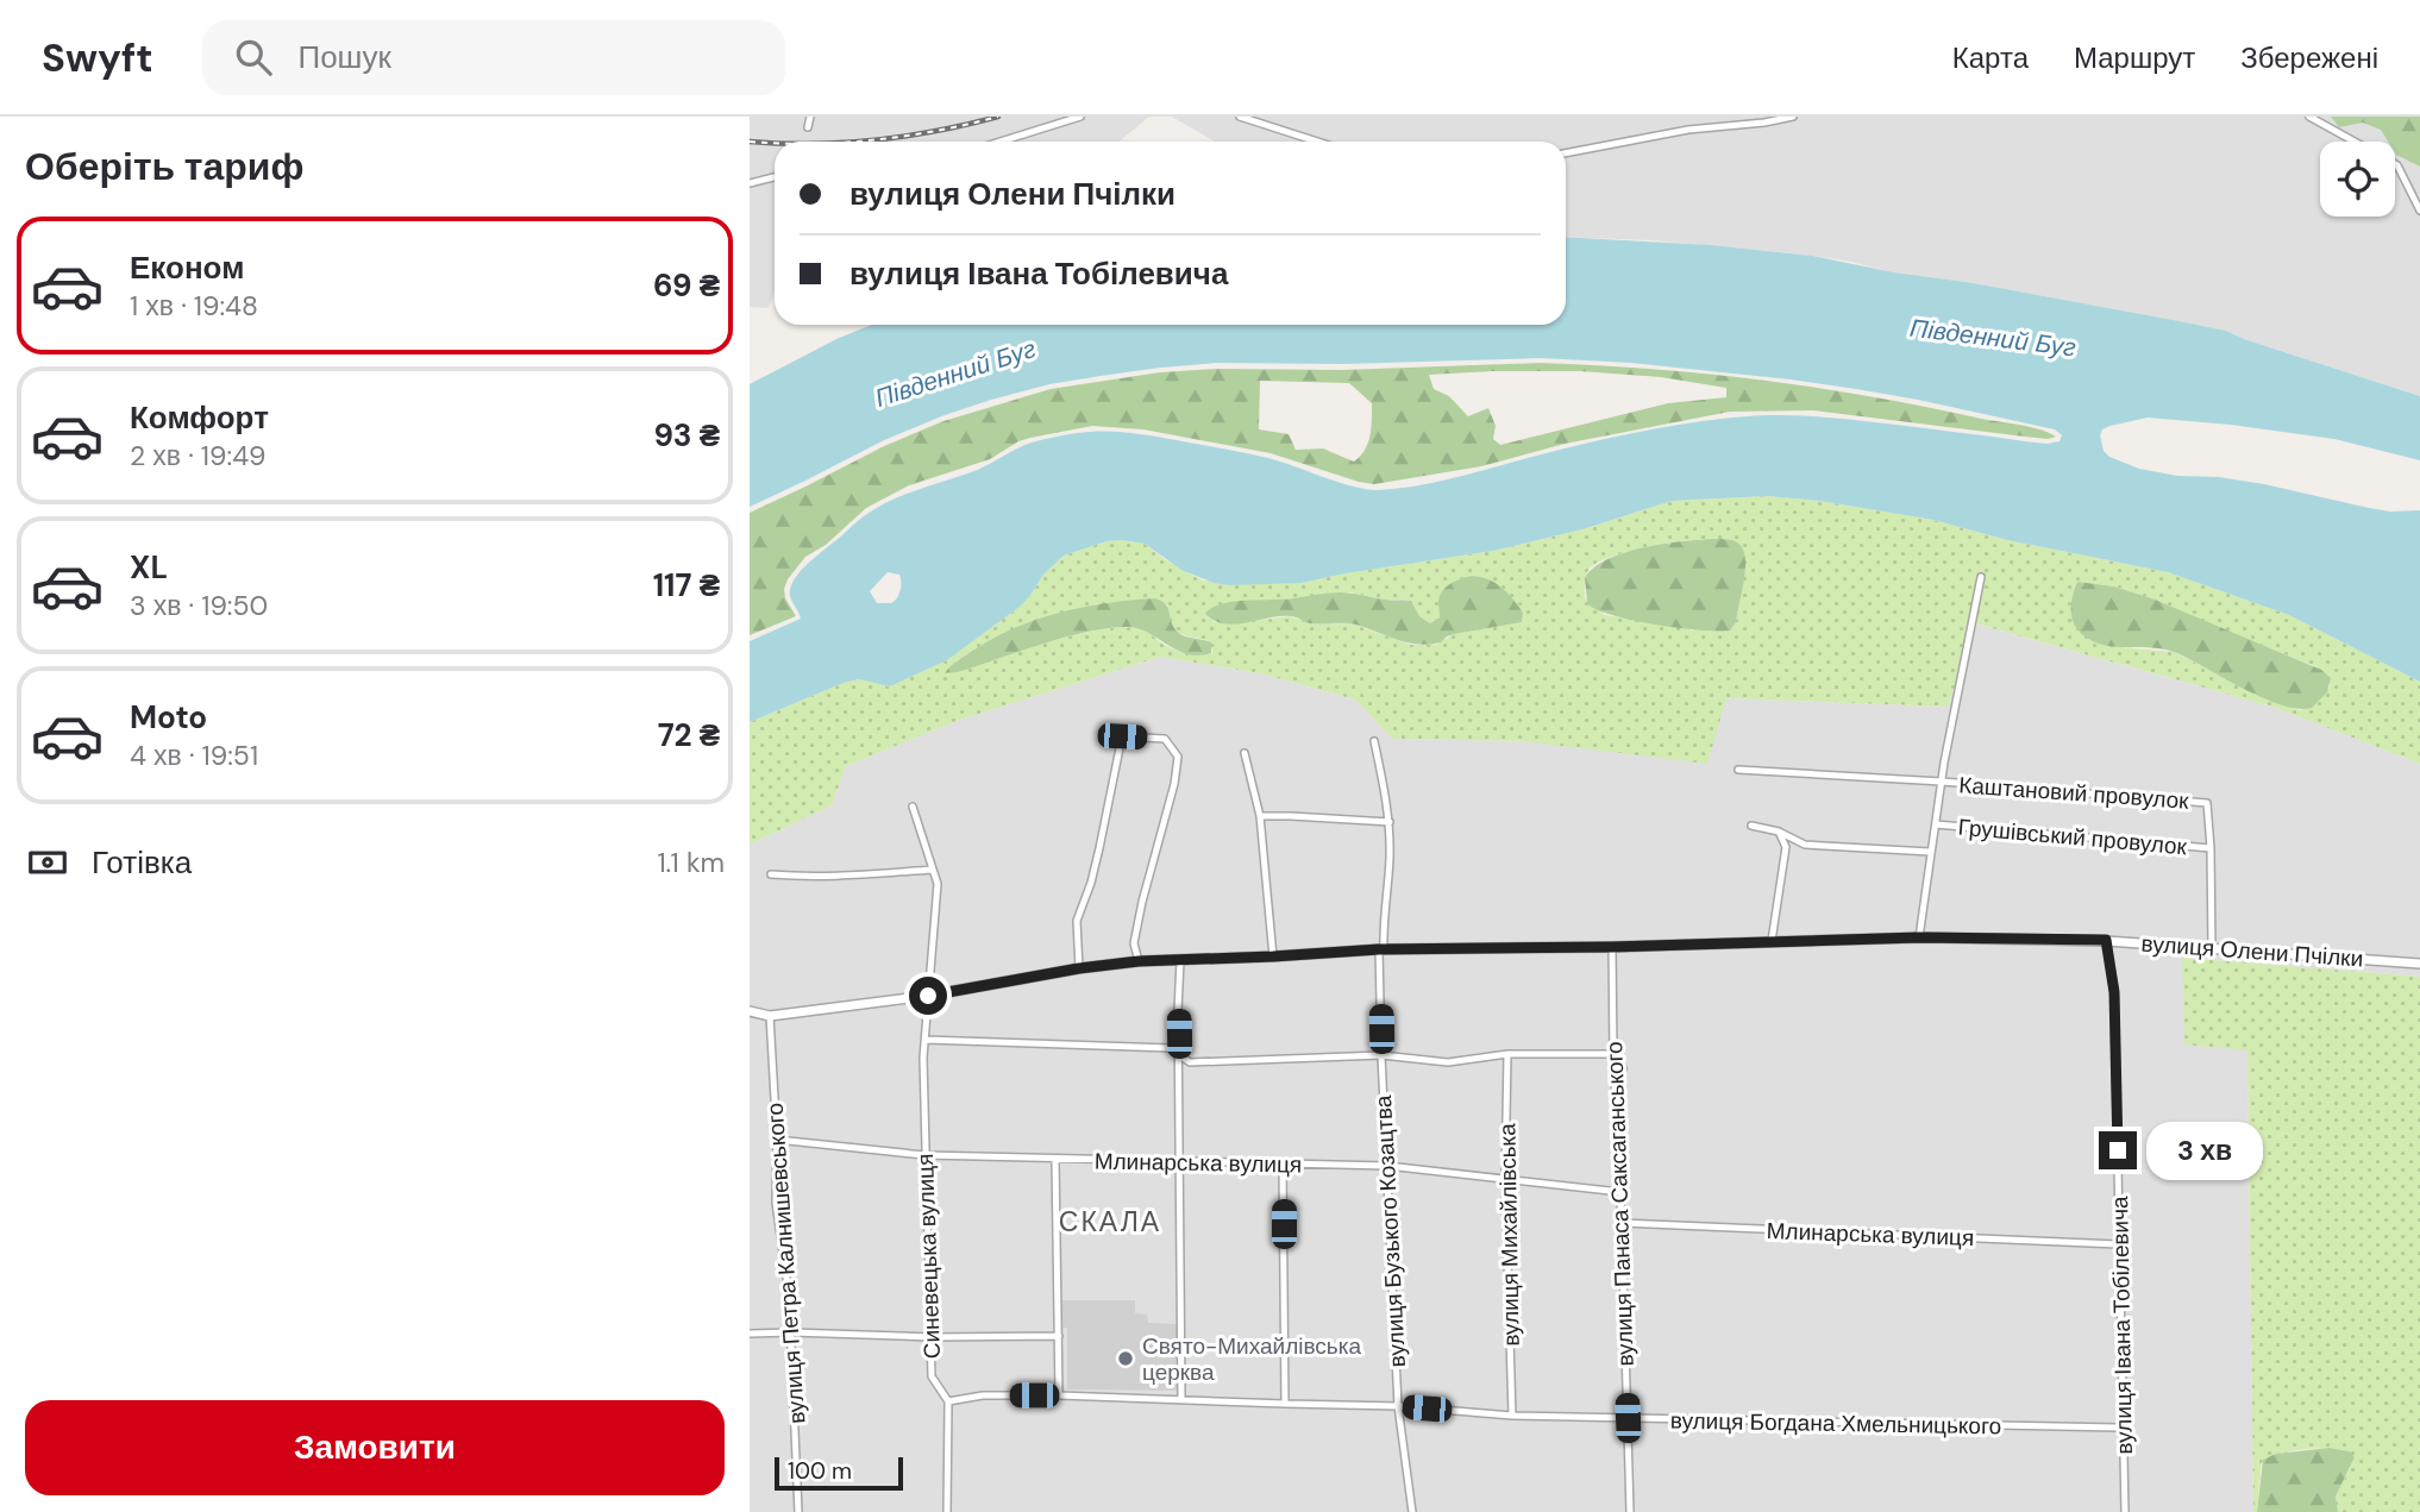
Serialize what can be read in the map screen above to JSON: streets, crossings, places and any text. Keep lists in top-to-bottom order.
{
  "streets": {
    "street": [
      "Каштановий провулок",
      "Грушівський провулок",
      "вулиця Олени Пчілки",
      "Млинарська вулиця",
      "вулиця Панаса Саксаганського",
      "вулиця Бузького Козацтва",
      "вулиця Михайлівська",
      "Синевецька вулиця",
      "вулиця Петра Калнишевського",
      "вулиця Івана Тобілевича",
      "вулиця Богдана Хмельницького"
    ]
  },
  "crossings": [
    ["Каштановий провулок", "Грушівський провулок"],
    ["Каштановий провулок", "вулиця Олени Пчілки"],
    ["вулиця Олени Пчілки", "вулиця Панаса Саксаганського"],
    ["вулиця Олени Пчілки", "вулиця Бузького Козацтва"],
    ["вулиця Олени Пчілки", "Синевецька вулиця"],
    ["вулиця Олени Пчілки", "вулиця Петра Калнишевського"],
    ["вулиця Олени Пчілки", "вулиця Івана Тобілевича"],
    ["Млинарська вулиця", "вулиця Панаса Саксаганського"],
    ["Млинарська вулиця", "вулиця Бузького Козацтва"],
    ["Млинарська вулиця", "вулиця Михайлівська"],
    ["Млинарська вулиця", "Синевецька вулиця"],
    ["Млинарська вулиця", "вулиця Петра Калнишевського"],
    ["Млинарська вулиця", "вулиця Івана Тобілевича"],
    ["вулиця Панаса Саксаганського", "вулиця Богдана Хмельницького"],
    ["вулиця Бузького Козацтва", "вулиця Богдана Хмельницького"],
    ["вулиця Михайлівська", "вулиця Богдана Хмельницького"],
    ["Синевецька вулиця", "вулиця Богдана Хмельницького"],
    ["вулиця Івана Тобілевича", "вулиця Богдана Хмельницького"]
  ],
  "districts": ["СКАЛА"],
  "water": ["Південний Буг"],
  "places": ["Свято-Михайлівська церква"],
  "scale_bar": "100 m",
  "page": {
    "header": "Swyft",
    "search": "Пошук",
    "nav": ["Карта", "Маршрут", "Збережені"],
    "heading": "Оберіть тариф",
    "banner": ["вулиця Олени Пчілки", "вулиця Івана Тобілевича"],
    "list": [
      {
        "name": "Економ",
        "note": "1 хв · 19:48",
        "value": "69 ₴"
      },
      {
        "name": "Комфорт",
        "note": "2 хв · 19:49",
        "value": "93 ₴"
      },
      {
        "name": "XL",
        "note": "3 хв · 19:50",
        "value": "117 ₴"
      },
      {
        "name": "Moto",
        "note": "4 хв · 19:51",
        "value": "72 ₴"
      }
    ],
    "pay": ["Готівка", "1.1 km"],
    "bubble": "3 хв",
    "buttons": "Замовити",
    "scale": "100 m"
  }
}
